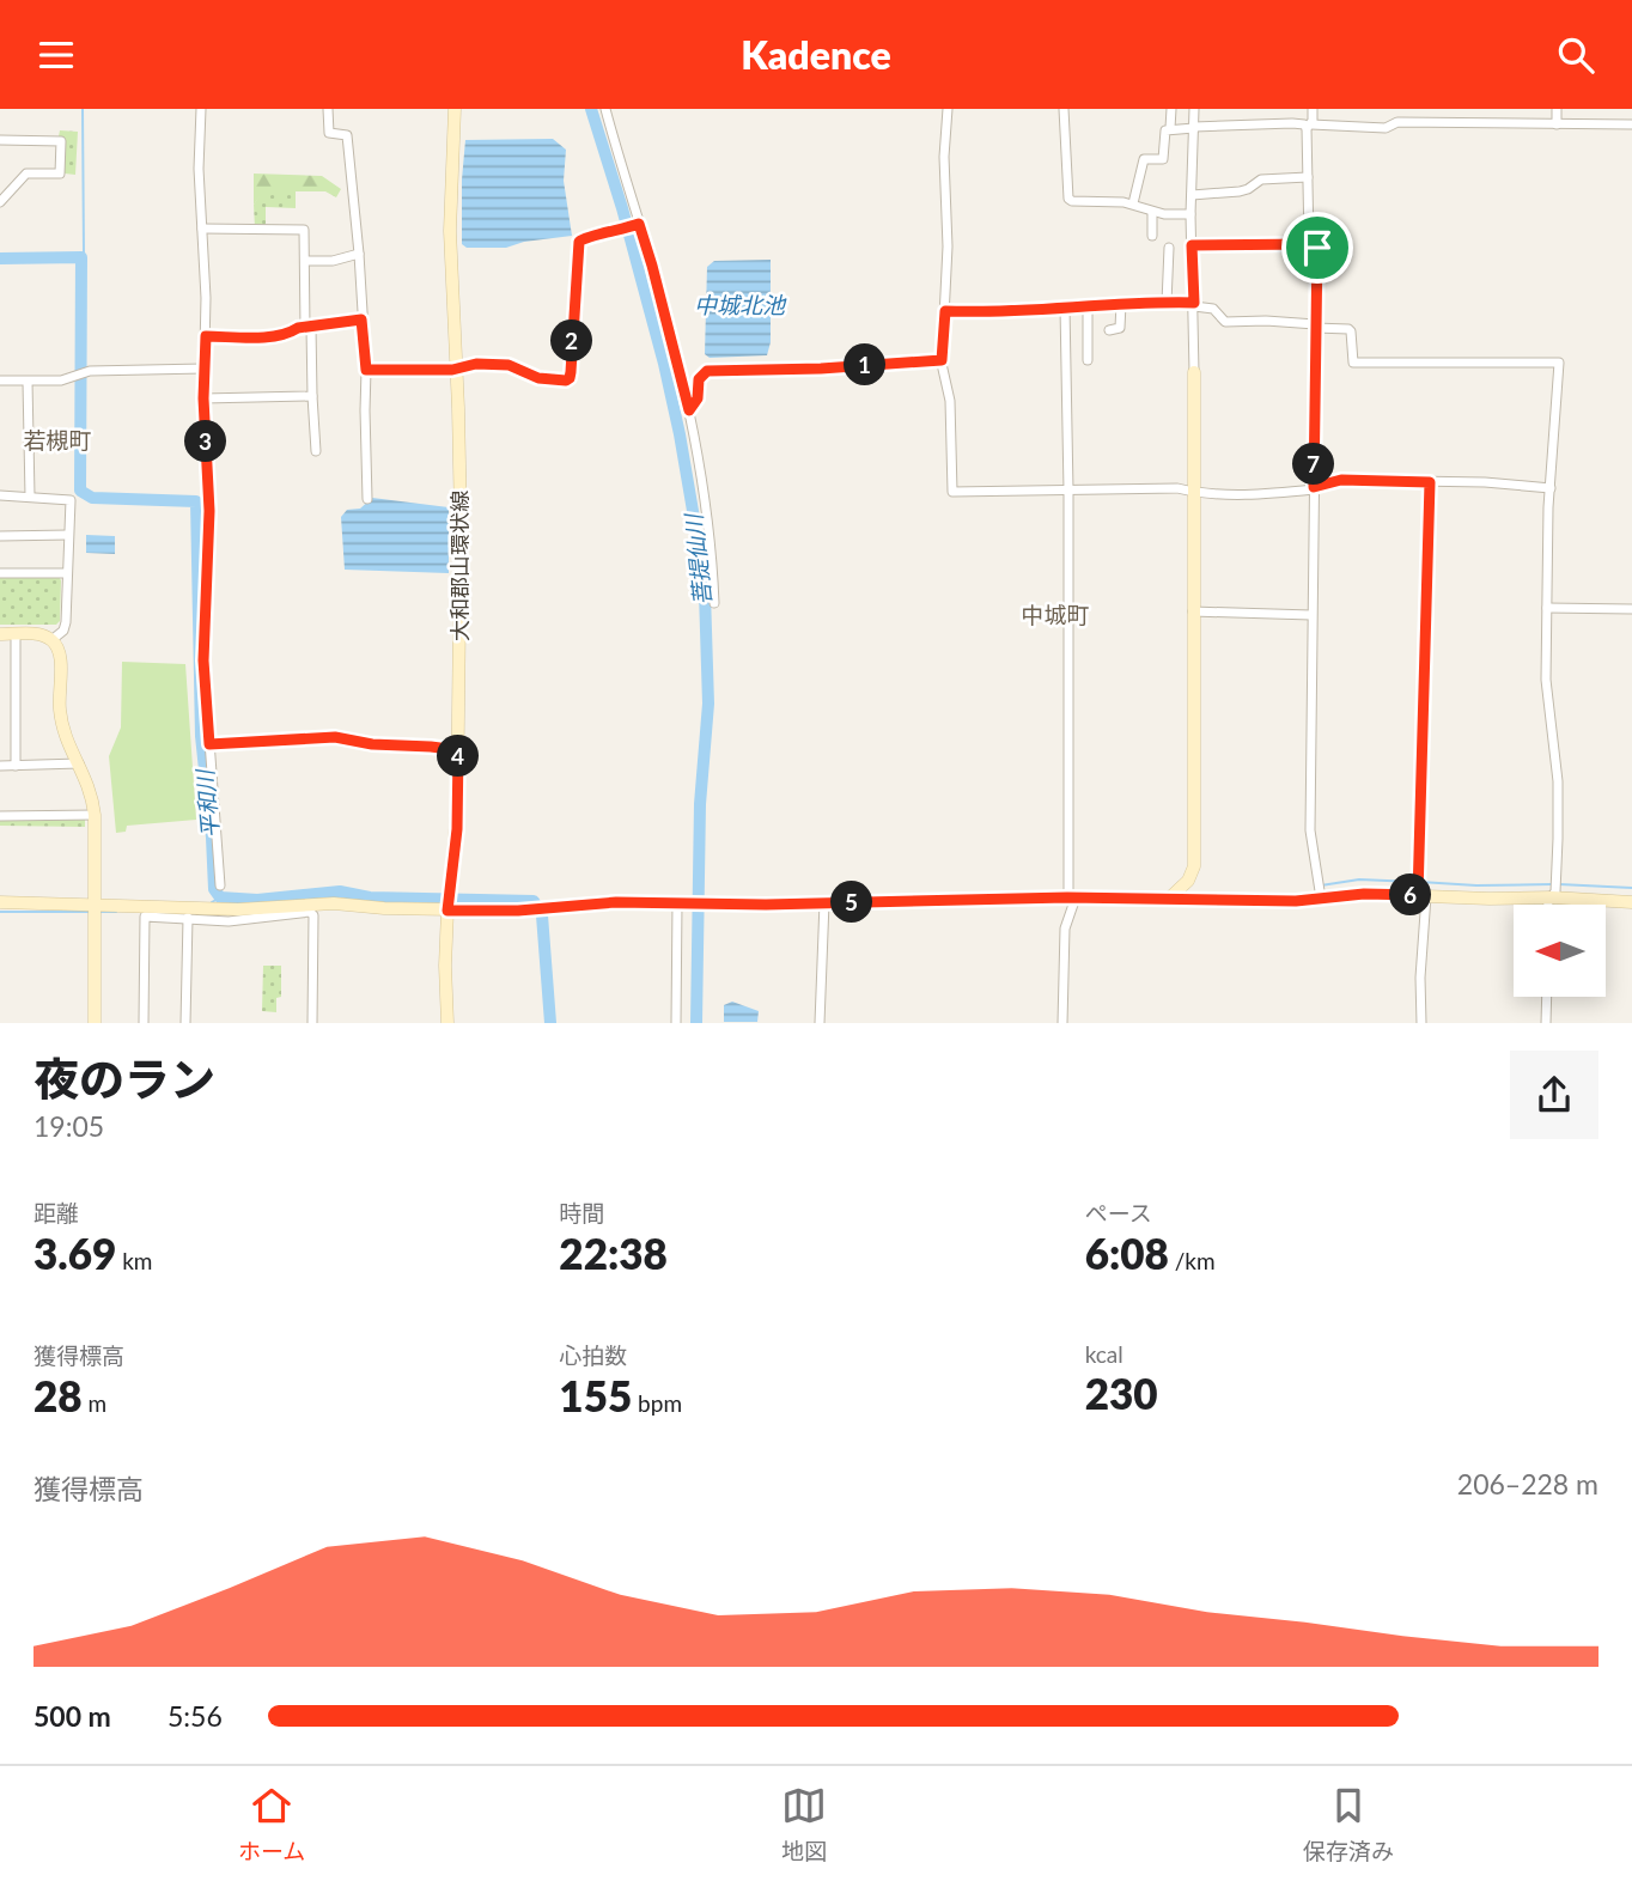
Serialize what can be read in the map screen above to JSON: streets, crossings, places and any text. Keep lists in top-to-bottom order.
{
  "streets": {
    "street": ["大和郡山環状線"]
  },
  "districts": ["若槻町", "中城町"],
  "water": ["中城北池", "菩提仙川", "平和川"],
  "north": "left",
  "page": {
    "header": "Kadence",
    "pins": [
      "2",
      "1",
      "3",
      "7",
      "4",
      "6",
      "5"
    ],
    "heading": ["夜のラン", "19:05"],
    "stats": [
      ["距離", "3.69 km"],
      ["時間", "22:38"],
      ["ペース", "6:08 /km"],
      ["獲得標高", "28 m"],
      ["心拍数", "155 bpm"],
      ["kcal", "230"]
    ],
    "chart": ["獲得標高", "206–228 m"],
    "list": [
      {
        "name": "500 m",
        "note": "5:56"
      }
    ],
    "tabs": ["ホーム", "地図", "保存済み"]
  }
}
